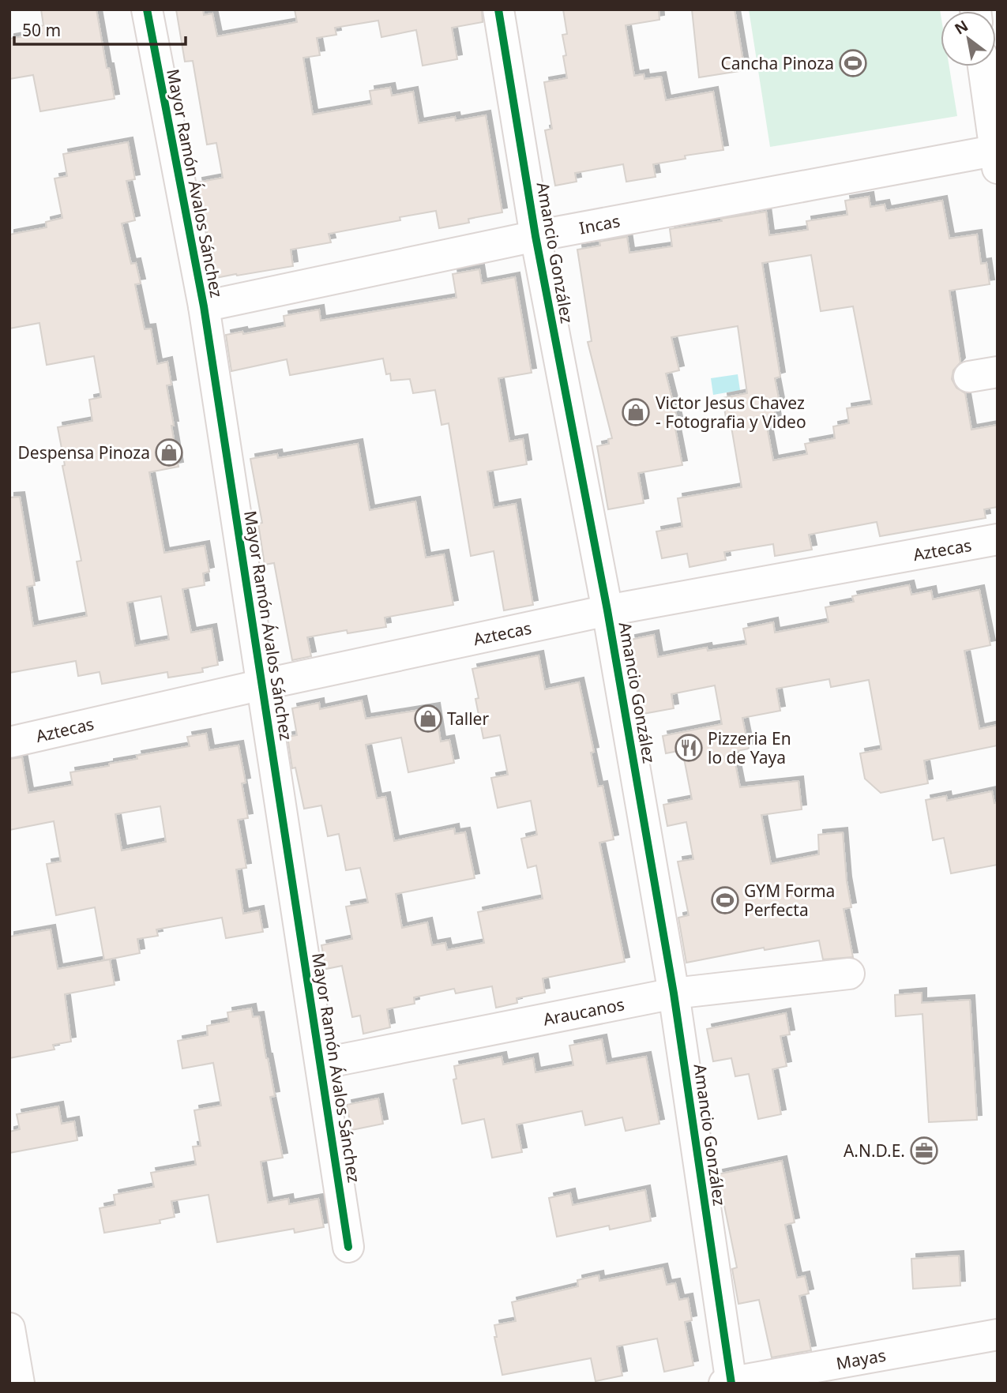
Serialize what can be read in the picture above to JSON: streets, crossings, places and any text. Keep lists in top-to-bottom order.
{
  "streets": {
    "street": [
      "Mayor Ramón Ávalos Sánchez",
      "Incas",
      "Amancio González",
      "Aztecas",
      "Araucanos",
      "Mayas"
    ]
  },
  "crossings": [
    ["Mayor Ramón Ávalos Sánchez", "Incas"],
    ["Mayor Ramón Ávalos Sánchez", "Aztecas"],
    ["Mayor Ramón Ávalos Sánchez", "Araucanos"],
    ["Incas", "Amancio González"],
    ["Amancio González", "Aztecas"],
    ["Amancio González", "Araucanos"],
    ["Amancio González", "Mayas"]
  ],
  "places": {
    "sports": ["Cancha Pinoza", "GYM Forma Perfecta"],
    "shop": ["Victor Jesus Chavez - Fotografia y Video", "Despensa Pinoza", "Taller"],
    "restaurant": ["Pizzeria En lo de Yaya"],
    "office": ["A.N.D.E."]
  },
  "scale_bar": "50 m",
  "north": "top left"
}
